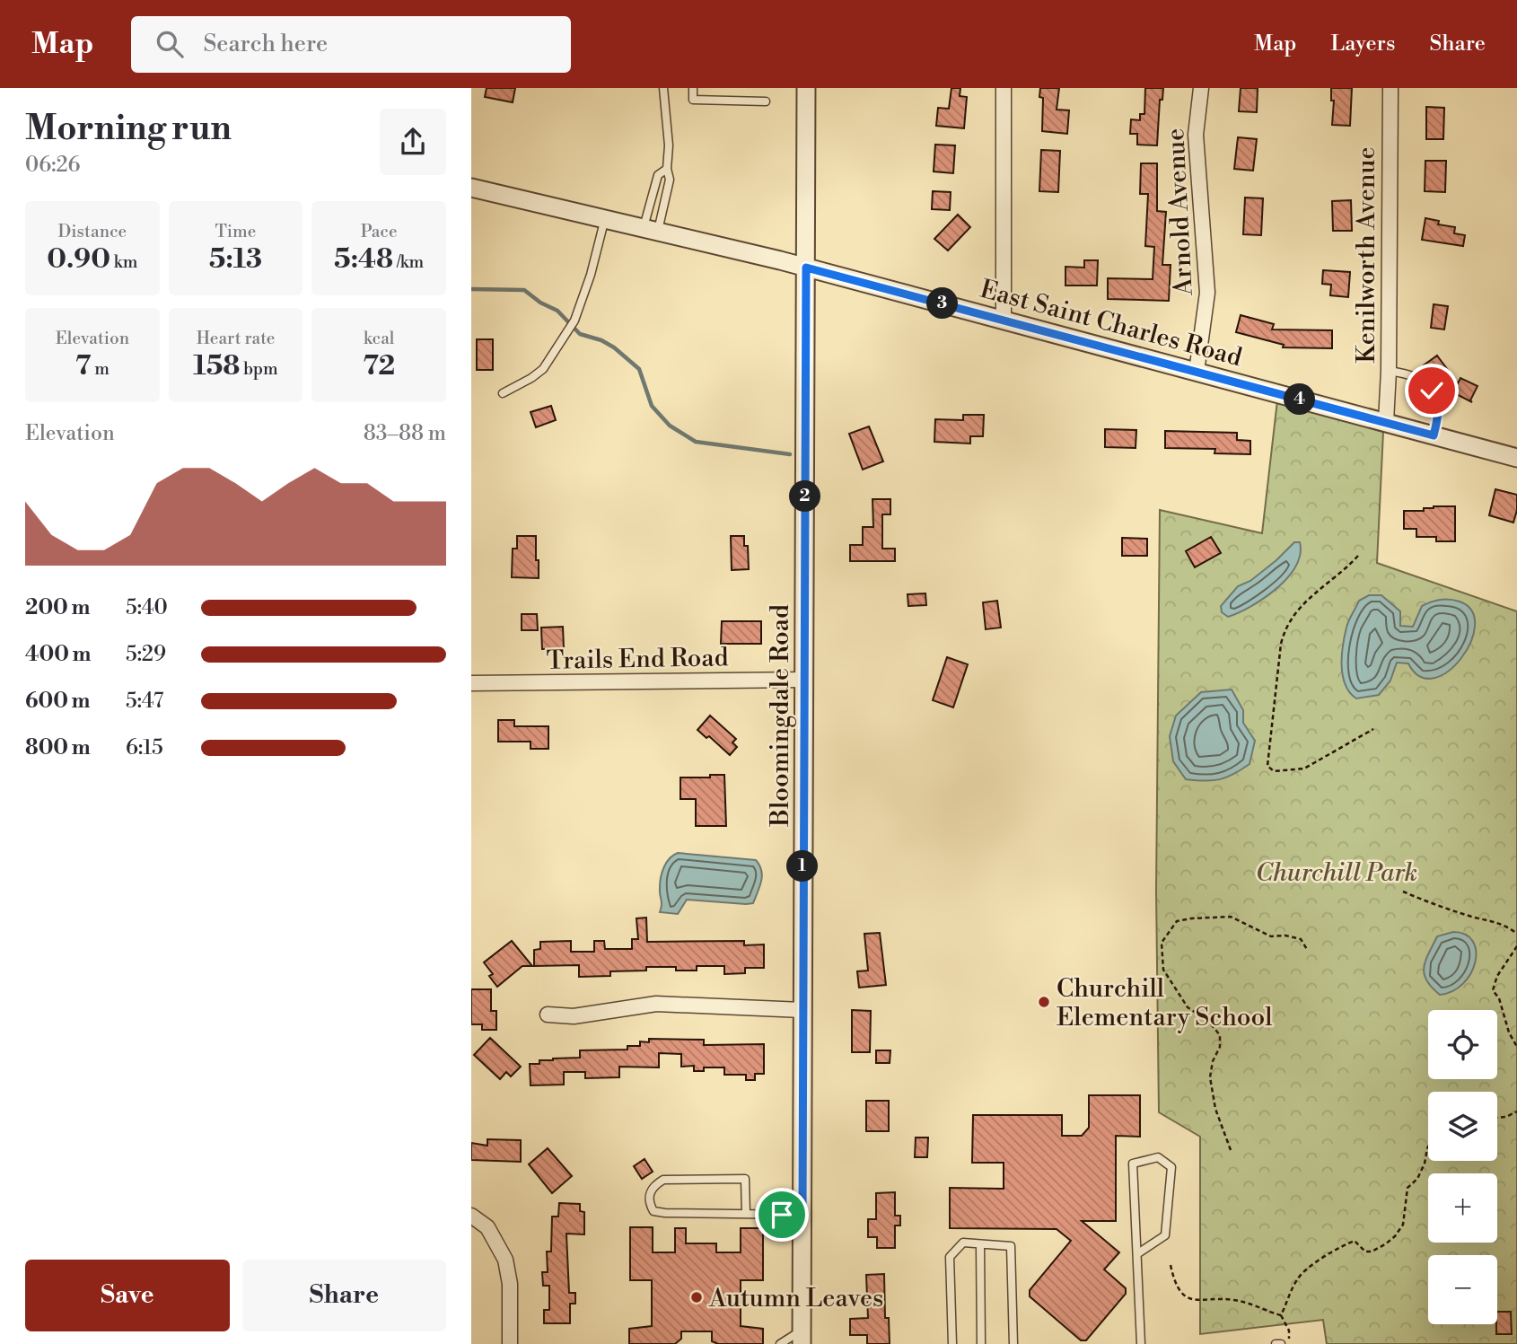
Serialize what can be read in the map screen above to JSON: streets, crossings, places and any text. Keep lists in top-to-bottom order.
{
  "streets": {
    "street": [
      "Arnold Avenue",
      "Kenilworth Avenue",
      "East Saint Charles Road",
      "Trails End Road",
      "Bloomingdale Road"
    ]
  },
  "crossings": [
    ["Arnold Avenue", "East Saint Charles Road"],
    ["Kenilworth Avenue", "East Saint Charles Road"],
    ["East Saint Charles Road", "Bloomingdale Road"],
    ["Trails End Road", "Bloomingdale Road"]
  ],
  "parks": ["Churchill Park"],
  "places": ["Churchill Elementary School", "Autumn Leaves"],
  "page": {
    "header": "Map",
    "search": "Search here",
    "nav": ["Map", "Layers", "Share"],
    "heading": ["Morning run", "06:26"],
    "stats": [
      ["Distance", "0.90 km"],
      ["Time", "5:13"],
      ["Pace", "5:48 /km"],
      ["Elevation", "7 m"],
      ["Heart rate", "158 bpm"],
      ["kcal", "72"]
    ],
    "pins": [
      "3",
      "4",
      "2",
      "1"
    ],
    "chart": ["Elevation", "83–88 m"],
    "list": [
      {
        "name": "200 m",
        "note": "5:40"
      },
      {
        "name": "400 m",
        "note": "5:29"
      },
      {
        "name": "600 m",
        "note": "5:47"
      },
      {
        "name": "800 m",
        "note": "6:15"
      }
    ],
    "map_buttons": ["+", "−"],
    "buttons": ["Save", "Share"]
  }
}
